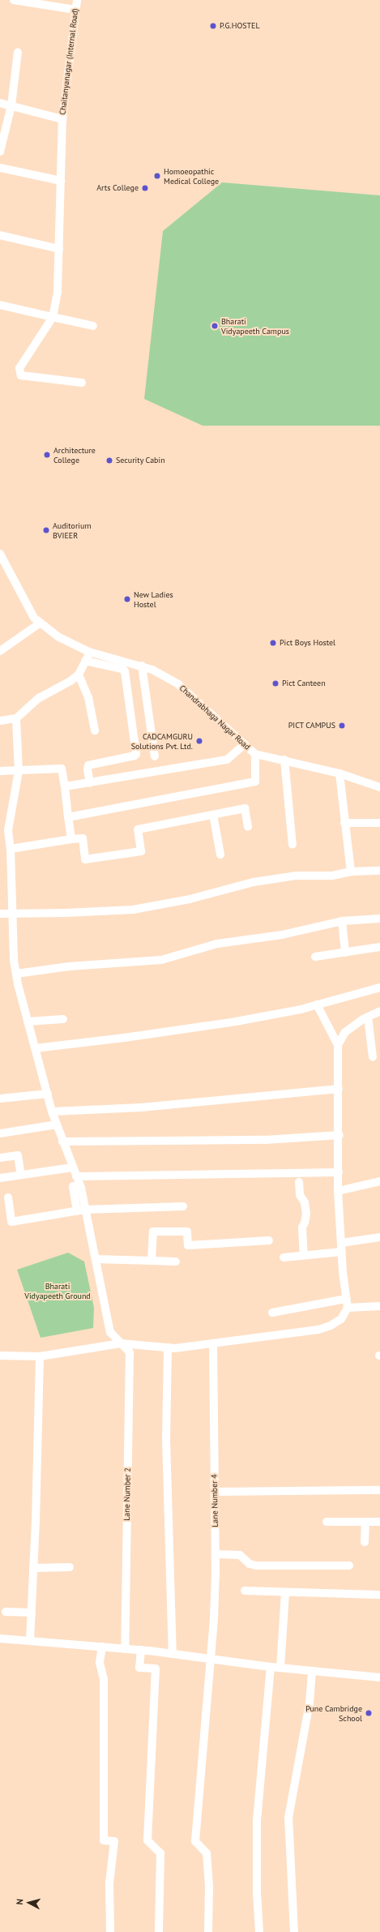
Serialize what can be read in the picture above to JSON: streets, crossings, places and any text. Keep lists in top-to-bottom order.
{
  "streets": {
    "street": [
      "Chaitanyanagar (Internal Road)",
      "Chandrabhaga Nagar Road",
      "Lane Number 2",
      "Lane Number 4"
    ]
  },
  "parks": ["Bharati Vidyapeeth Ground"],
  "places": [
    "P.G.HOSTEL",
    "Homoeopathic Medical College",
    "Arts College",
    "Bharati Vidyapeeth Campus",
    "Architecture College",
    "Security Cabin",
    "Auditorium BVIEER",
    "New Ladies Hostel",
    "Pict Boys Hostel",
    "Pict Canteen",
    "PICT CAMPUS",
    "CADCAMGURU Solutions Pvt. Ltd.",
    "Pune Cambridge School"
  ],
  "north": "left"
}
